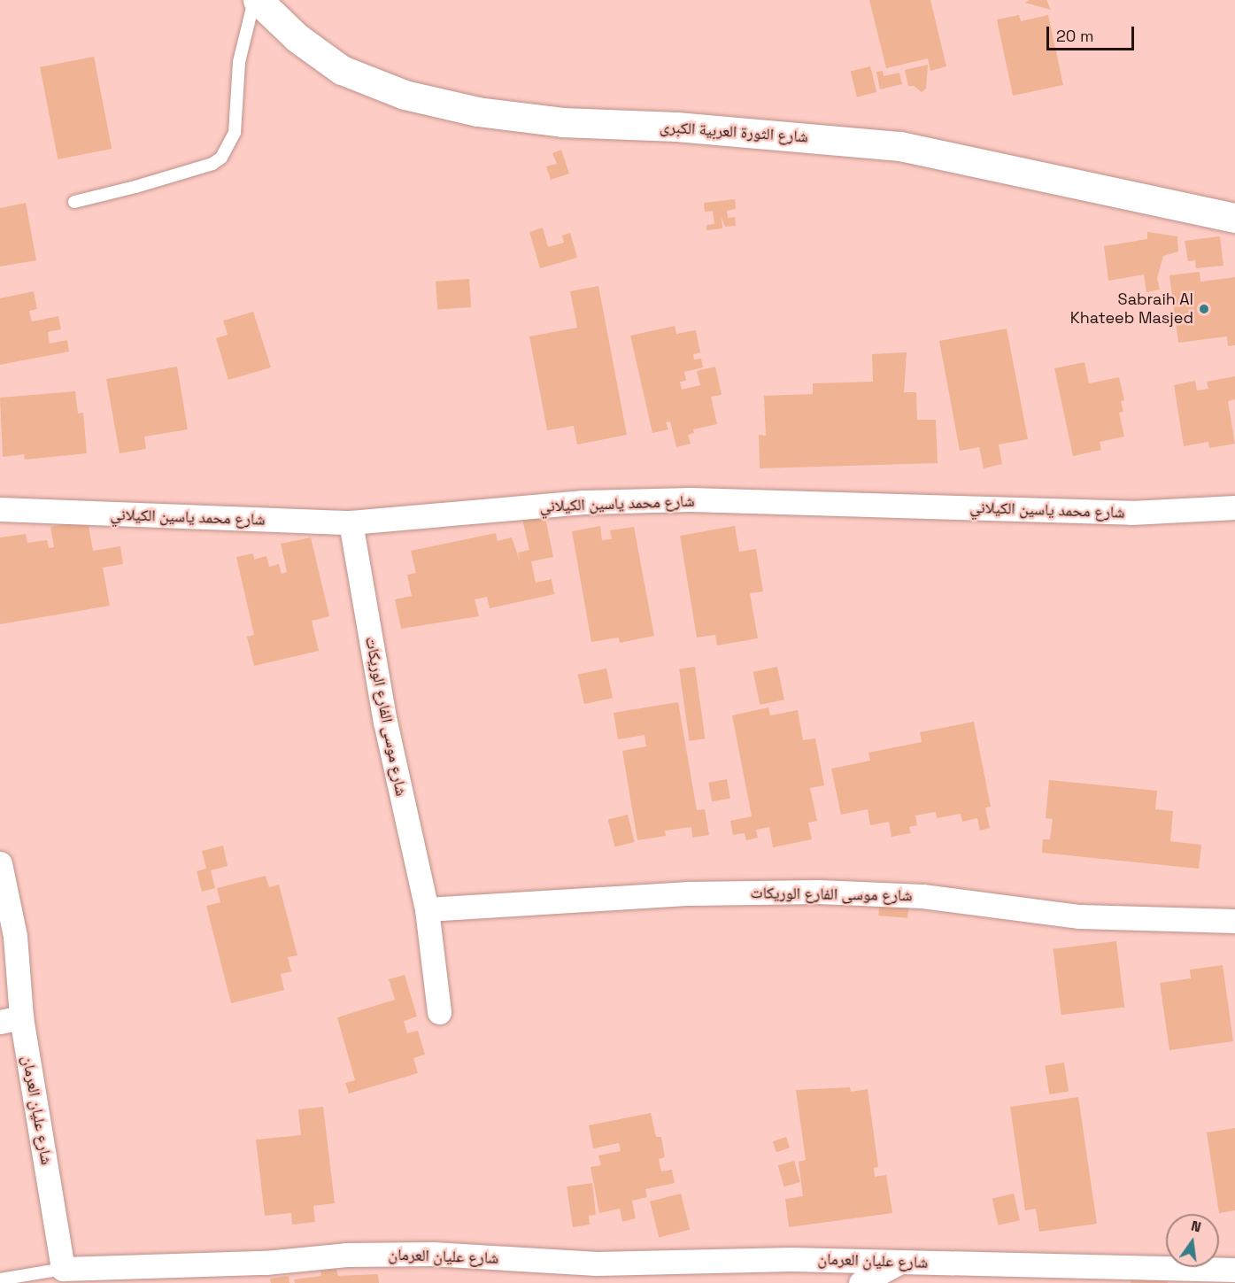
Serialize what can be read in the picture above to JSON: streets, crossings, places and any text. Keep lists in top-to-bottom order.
{
  "streets": {
    "street": [
      "شارع الثورة العربية الكبرى",
      "شارع محمد ياسين الكيلاني",
      "شارع موسى الفارع الوريكات",
      "شارع عليان العرمان"
    ]
  },
  "crossings": [
    ["شارع محمد ياسين الكيلاني", "شارع موسى الفارع الوريكات"]
  ],
  "places": ["Sabraih Al Khateeb Masjed"],
  "scale_bar": "20 m",
  "north": "top"
}
